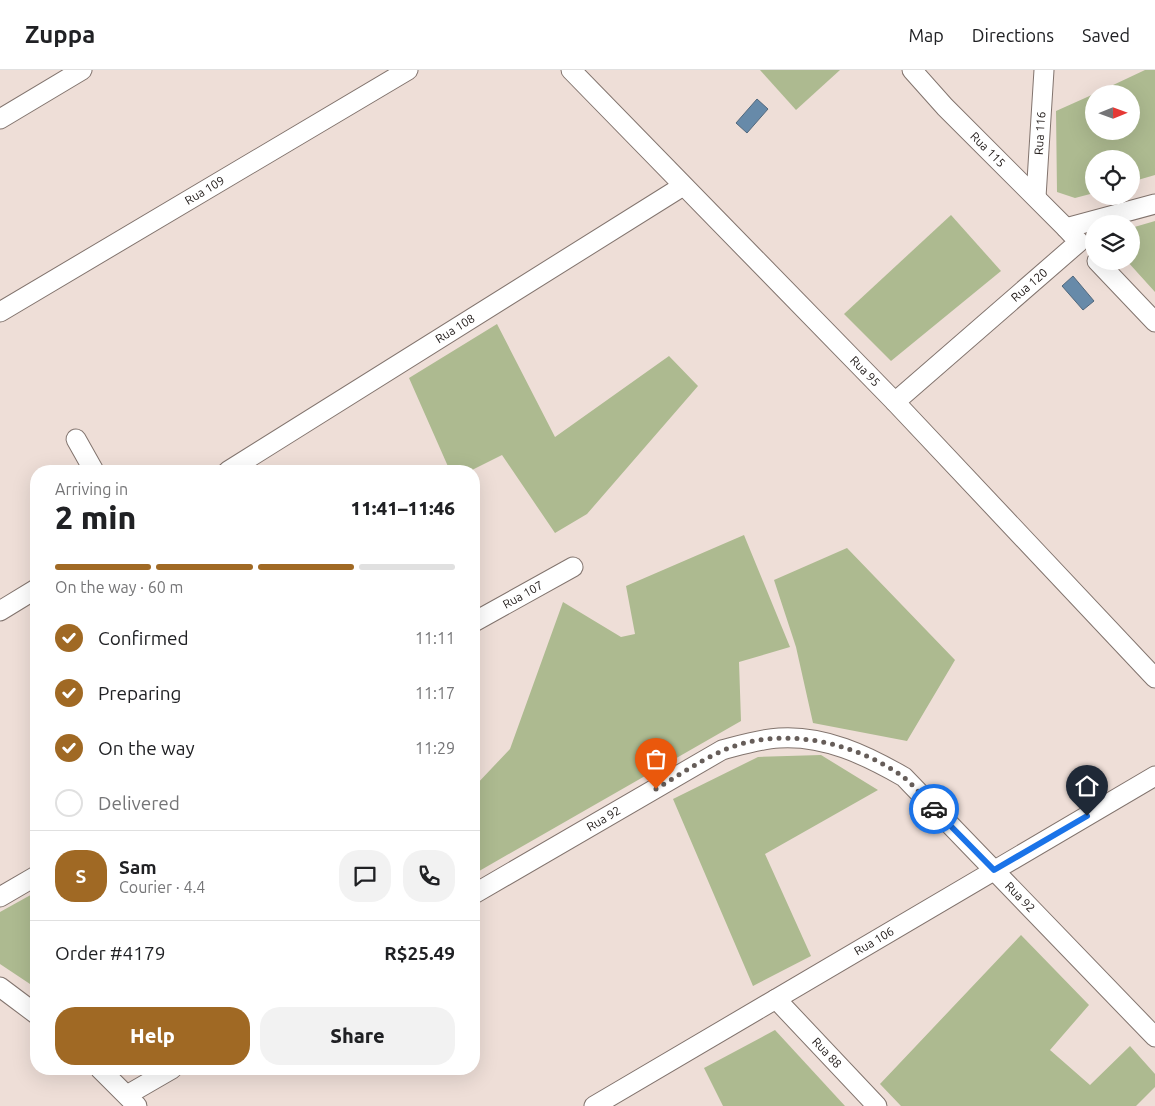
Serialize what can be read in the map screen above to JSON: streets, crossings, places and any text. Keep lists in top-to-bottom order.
{
  "streets": {
    "street": [
      "Rua 116",
      "Rua 115",
      "Rua 109",
      "Rua 120",
      "Rua 108",
      "Rua 95",
      "Rua 107",
      "Rua 92",
      "Rua 106",
      "Rua 88"
    ]
  },
  "crossings": [
    ["Rua 116", "Rua 115"],
    ["Rua 120", "Rua 95"],
    ["Rua 108", "Rua 95"],
    ["Rua 92", "Rua 106"],
    ["Rua 106", "Rua 88"]
  ],
  "north": "right",
  "page": {
    "header": "Zuppa",
    "nav": ["Map", "Directions", "Saved"],
    "heading": ["2 min", "Arriving in", "11:41–11:46"],
    "panel": [
      "Sam",
      "Courier · 4.4",
      "Order #4179",
      "R$25.49"
    ],
    "bar": "On the way · 60 m",
    "list": [
      ["Confirmed", "11:11"],
      ["Preparing", "11:17"],
      ["On the way", "11:29"],
      "Delivered"
    ],
    "round": "S",
    "buttons": ["Help", "Share"]
  }
}
